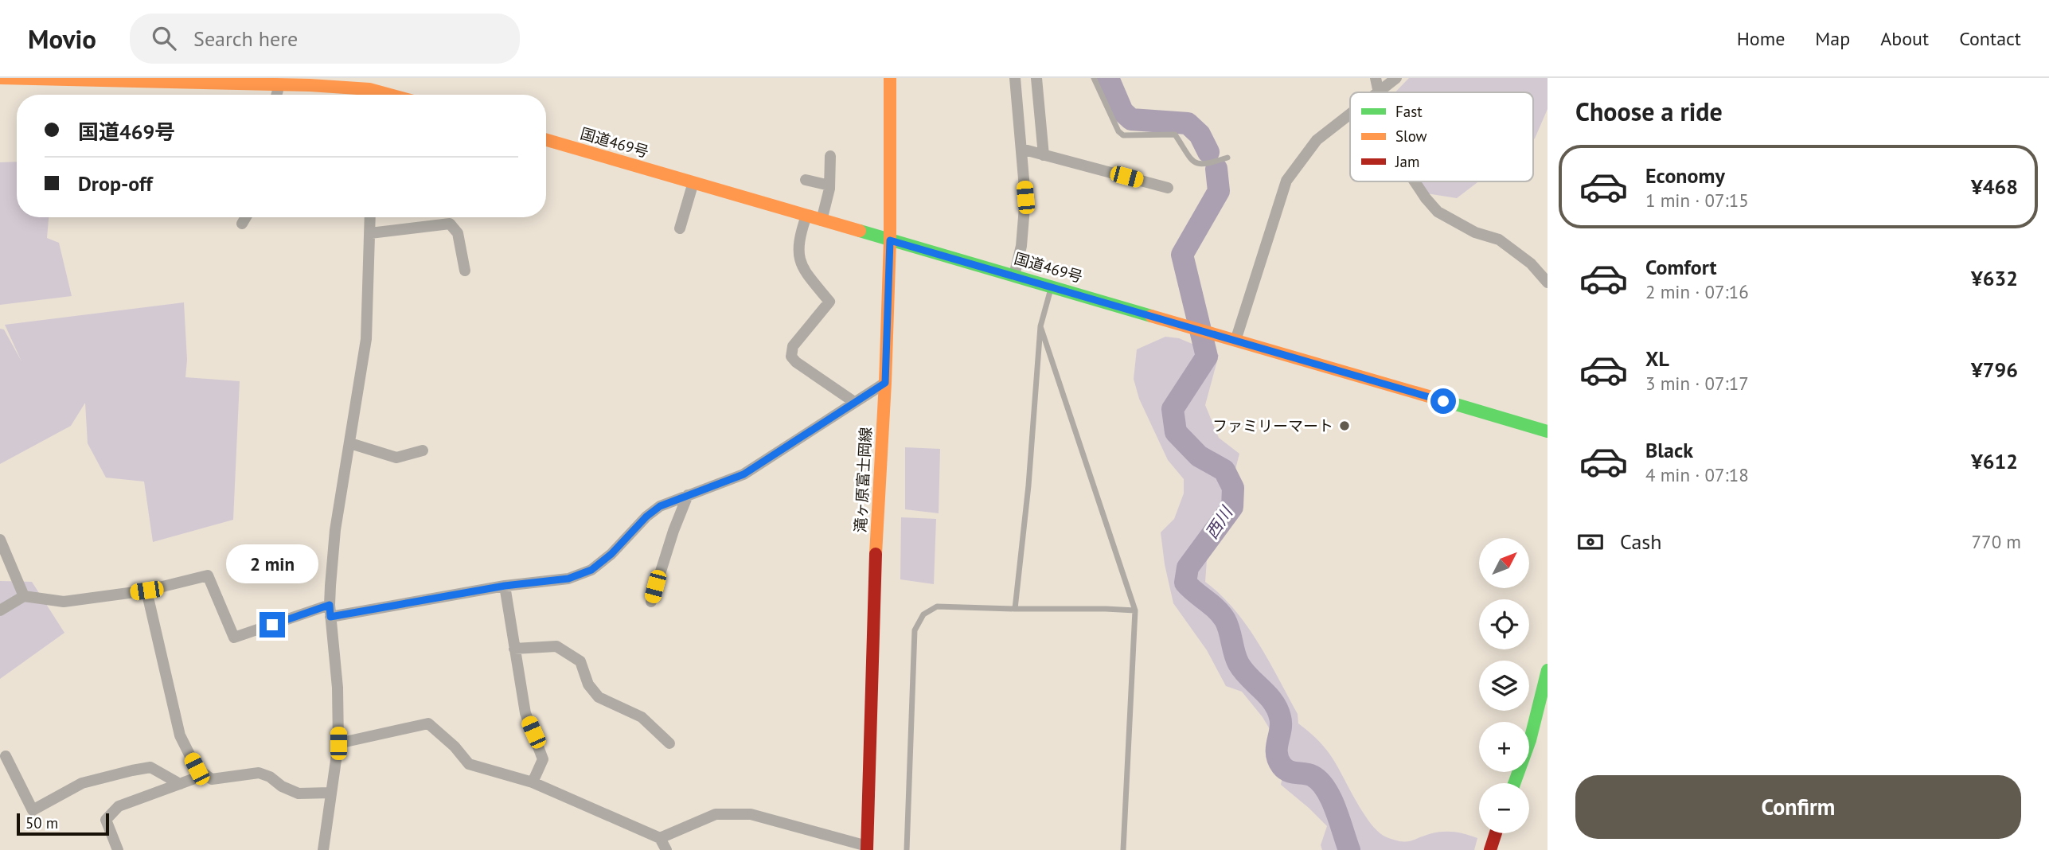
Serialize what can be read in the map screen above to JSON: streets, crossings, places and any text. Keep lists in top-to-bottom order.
{
  "streets": {
    "main road": ["国道469号", "滝ヶ原富士岡線"]
  },
  "crossings": [
    ["国道469号", "滝ヶ原富士岡線"]
  ],
  "water": ["西川"],
  "places": ["ファミリーマート"],
  "legend": ["Fast", "Slow", "Jam"],
  "scale_bar": "50 m",
  "north": "top right",
  "page": {
    "header": "Movio",
    "search": "Search here",
    "nav": [
      "Home",
      "Map",
      "About",
      "Contact"
    ],
    "heading": "Choose a ride",
    "banner": ["国道469号", "Drop-off"],
    "list": [
      {
        "name": "Economy",
        "note": "1 min · 07:15",
        "value": "¥468"
      },
      {
        "name": "Comfort",
        "note": "2 min · 07:16",
        "value": "¥632"
      },
      {
        "name": "XL",
        "note": "3 min · 07:17",
        "value": "¥796"
      },
      {
        "name": "Black",
        "note": "4 min · 07:18",
        "value": "¥612"
      }
    ],
    "pay": ["Cash", "770 m"],
    "map_buttons": ["+", "−"],
    "bubble": "2 min",
    "buttons": "Confirm",
    "scale": "50 m"
  }
}
